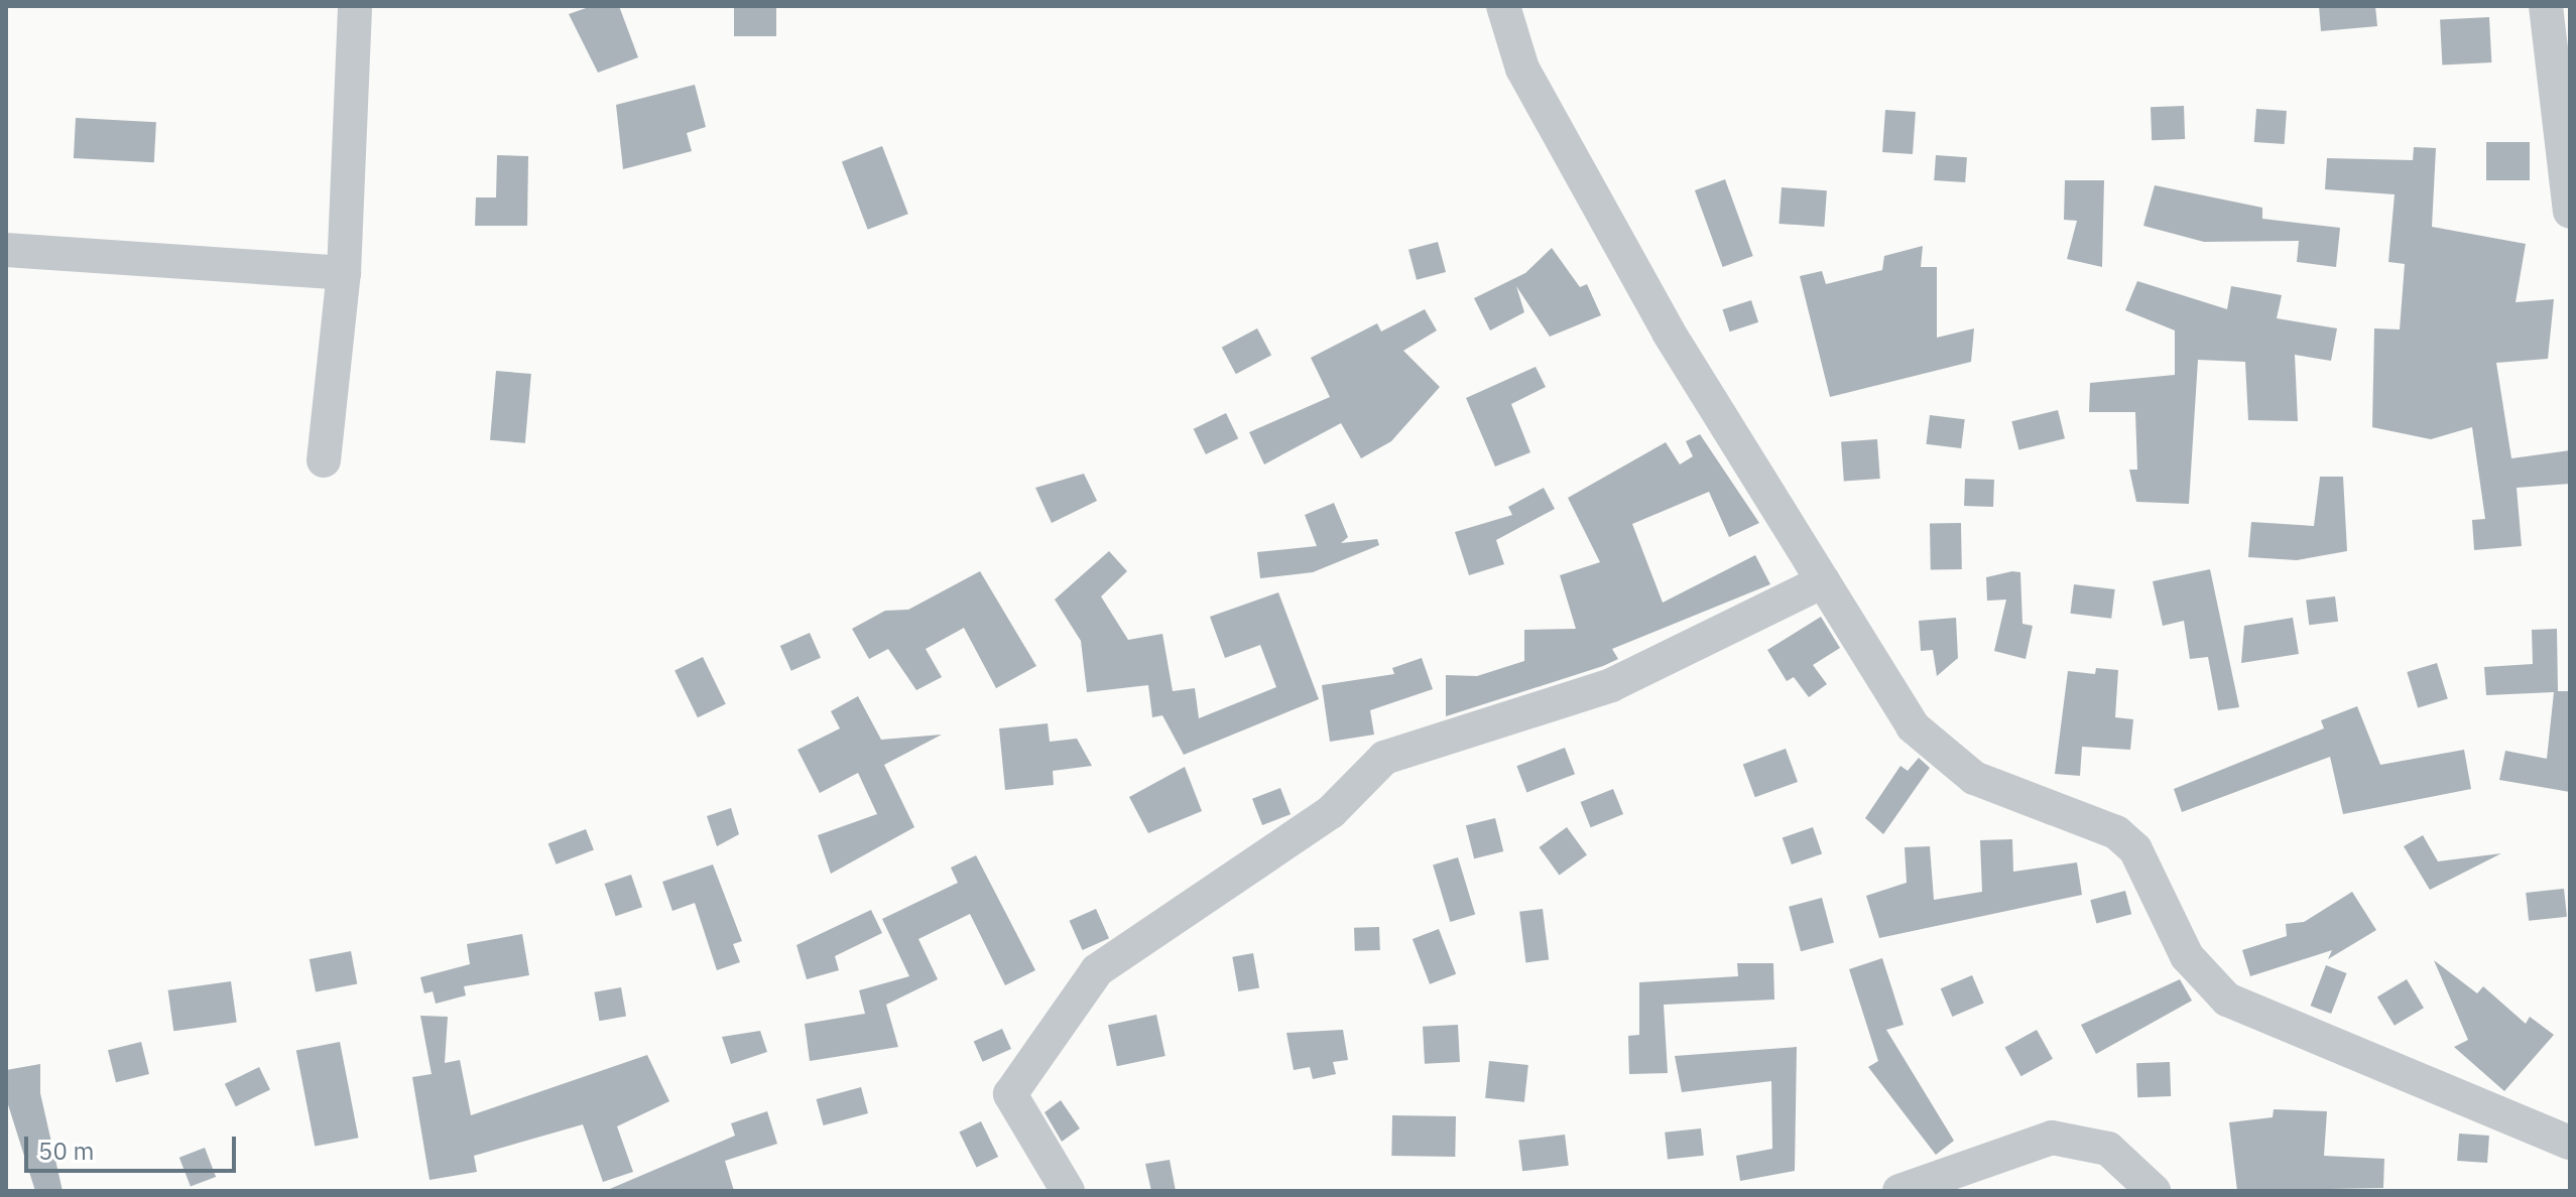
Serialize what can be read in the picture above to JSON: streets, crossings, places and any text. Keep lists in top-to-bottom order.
{
  "scale_bar": "50 m"
}
